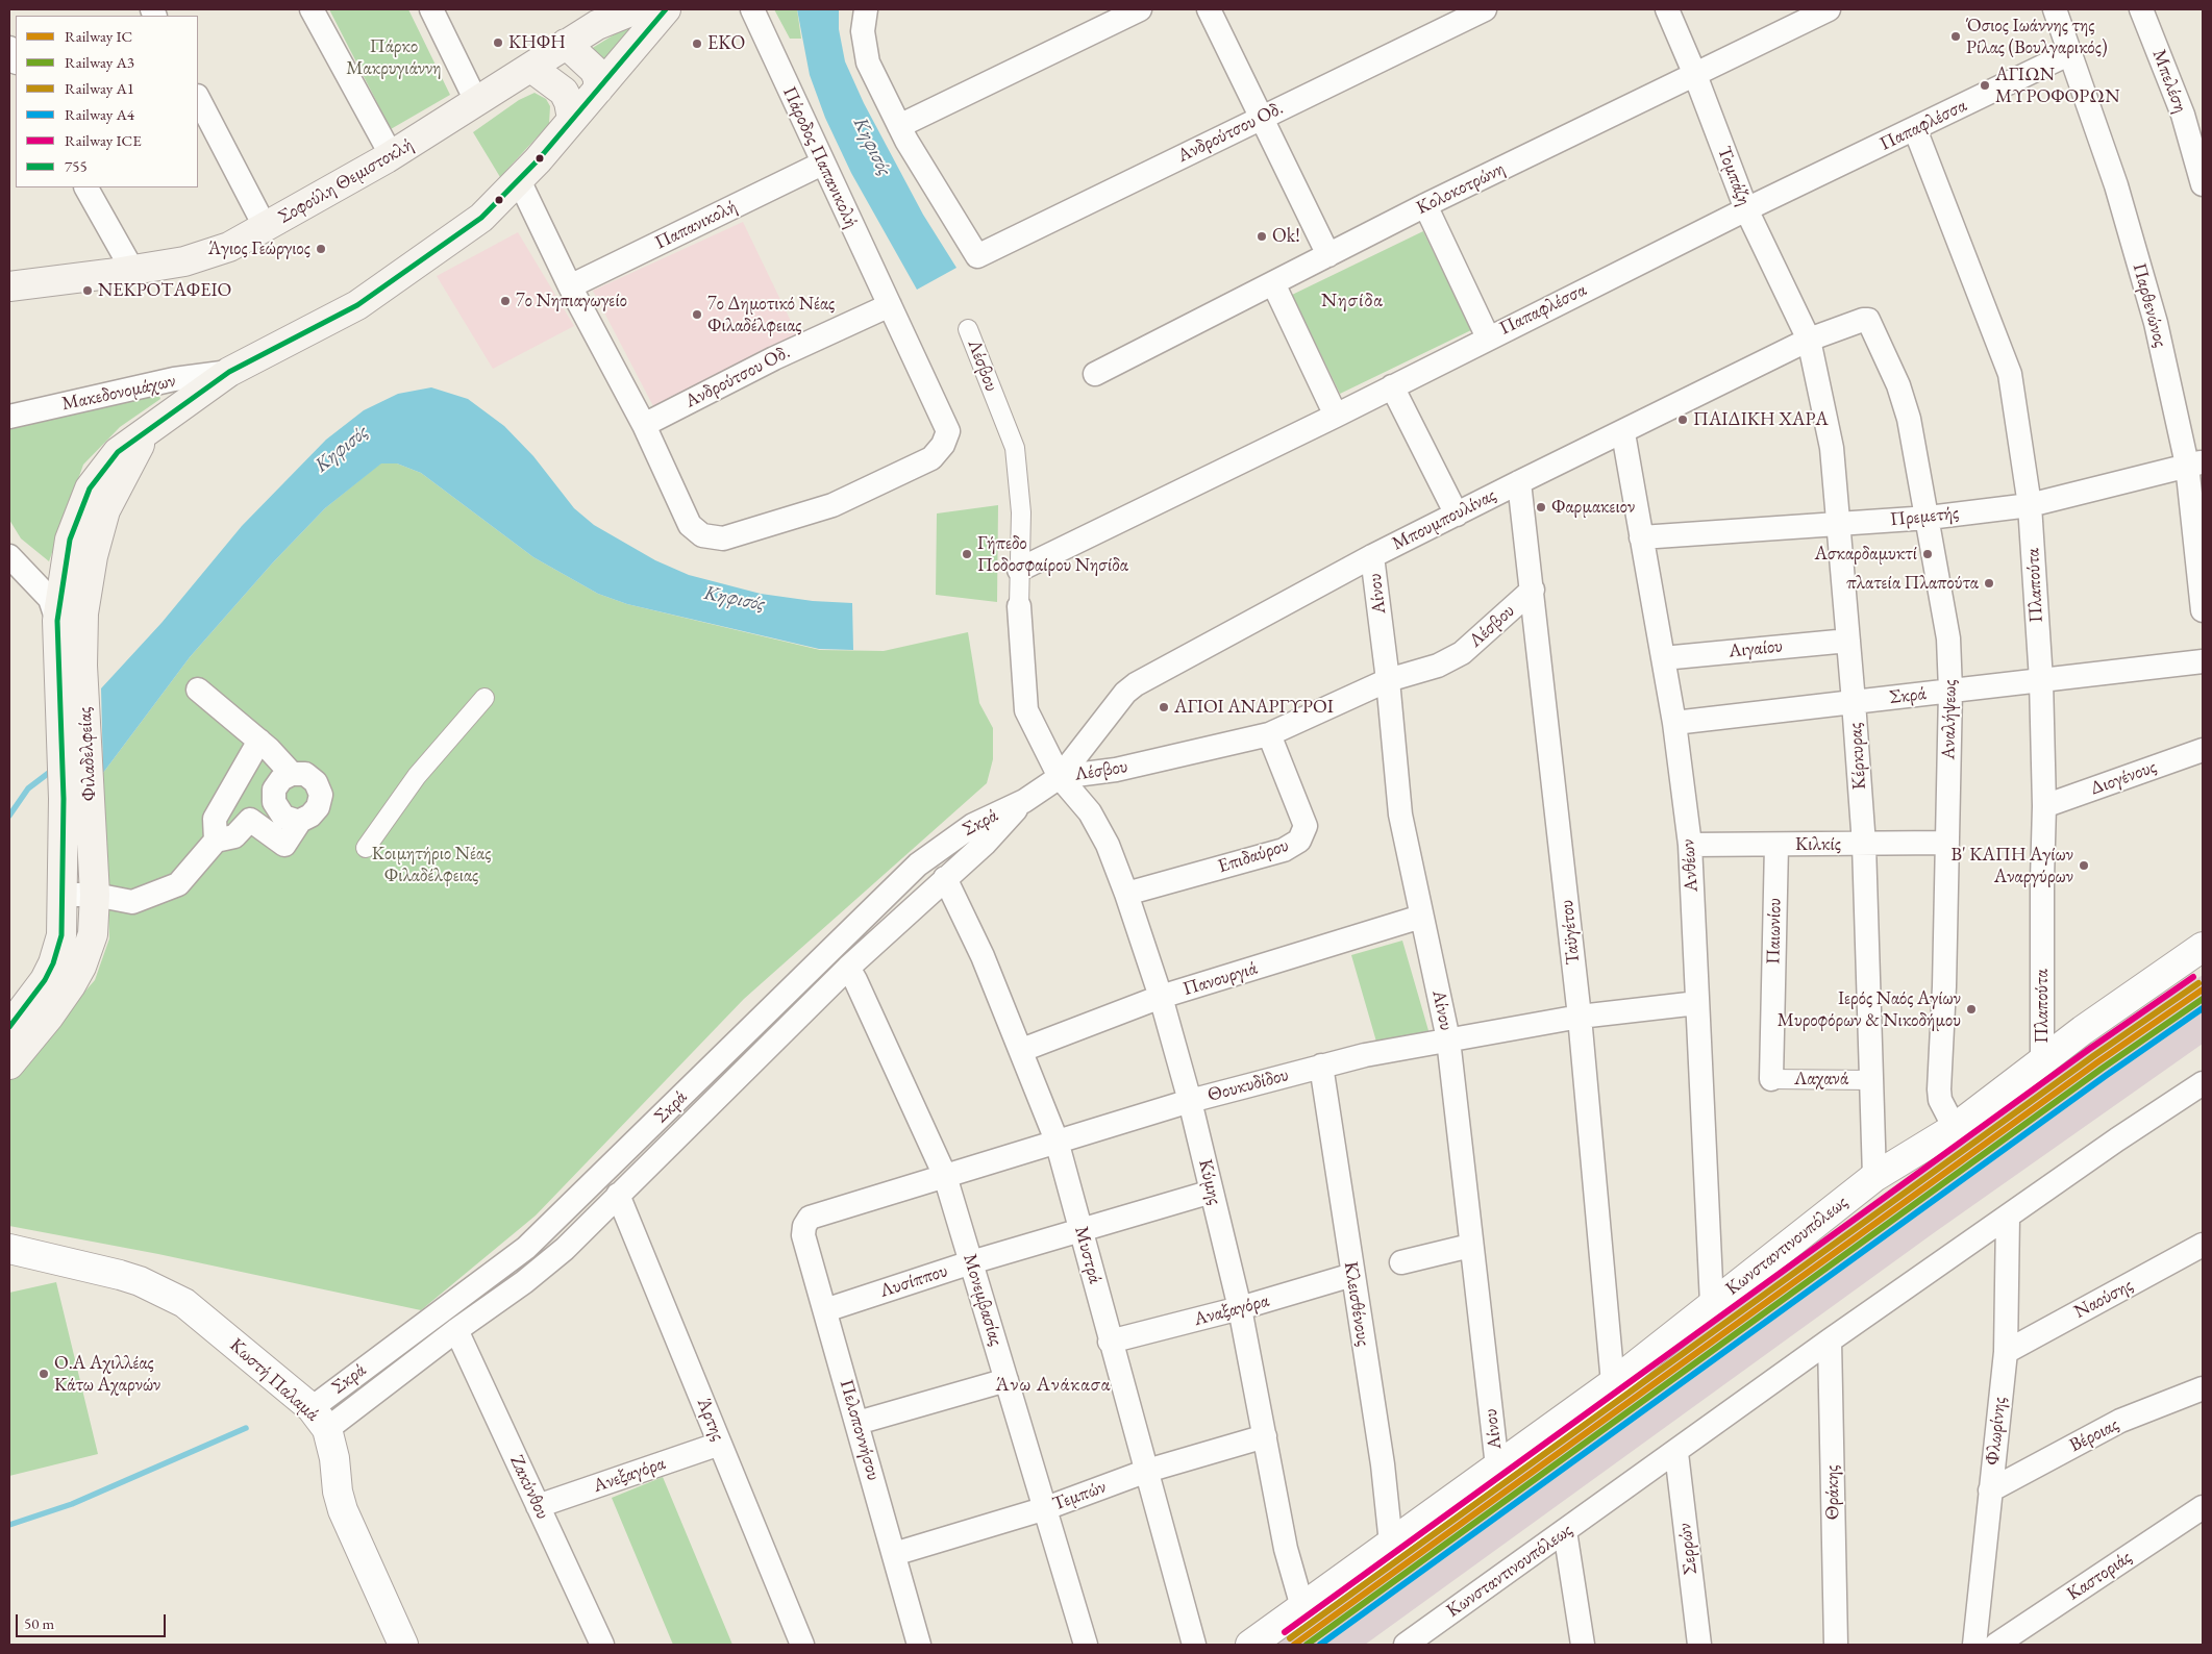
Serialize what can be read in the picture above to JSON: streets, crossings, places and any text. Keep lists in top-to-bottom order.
{
  "streets": {
    "main road": ["Σοφούλη Θεμιστοκλή", "Φιλαδελφείας"],
    "street": [
      "Μπελέση",
      "Παπαφλέσσα",
      "Ανδρούτσου Οδ.",
      "Πάροδος Παπανικολή",
      "Τομπάζη",
      "Κολοκοτρώνη",
      "Παπανικολή",
      "Παρθενώνος",
      "Λέσβου",
      "Μακεδονομάχων",
      "Πρεμετής",
      "Μπουμπουλίνας",
      "Πλαπούτα",
      "Αίνου",
      "Αιγαίου",
      "Σκρά",
      "Αναλήψεως",
      "Κέρκυρας",
      "Διογένους",
      "Κιλκίς",
      "Επιδαύρου",
      "Ανθέων",
      "Παιωνίου",
      "Ταϋγέτου",
      "Πανουργιά",
      "Λαχανά",
      "Θουκυδίδου",
      "Κύμης",
      "Κωνσταντινουπόλεως",
      "Μυστρά",
      "Λυσίππου",
      "Ναούσης",
      "Μονεμβασίας",
      "Κλεισθένους",
      "Αναξαγόρα",
      "Κωστή Παλαμά",
      "Άρτης",
      "Πελοποννήσου",
      "Φλωρίνης",
      "Βέροιας",
      "Ανεξαγόρα",
      "Ζακύνθου",
      "Θράκης",
      "Τεμπών",
      "Σερρών",
      "Καστοριάς"
    ]
  },
  "crossings": [
    ["Παπαφλέσσα", "Τομπάζη"],
    ["Παπαφλέσσα", "Παρθενώνος"],
    ["Παπαφλέσσα", "Λέσβου"],
    ["Παπαφλέσσα", "Πλαπούτα"],
    ["Ανδρούτσου Οδ.", "Πάροδος Παπανικολή"],
    ["Πάροδος Παπανικολή", "Παπανικολή"],
    ["Τομπάζη", "Κολοκοτρώνη"],
    ["Τομπάζη", "Μπουμπουλίνας"],
    ["Τομπάζη", "Κέρκυρας"],
    ["Παρθενώνος", "Πρεμετής"],
    ["Λέσβου", "Μπουμπουλίνας"],
    ["Λέσβου", "Αίνου"],
    ["Λέσβου", "Σκρά"],
    ["Λέσβου", "Επιδαύρου"],
    ["Λέσβου", "Ταϋγέτου"],
    ["Λέσβου", "Κύμης"],
    ["Μακεδονομάχων", "Φιλαδελφείας"],
    ["Πρεμετής", "Πλαπούτα"],
    ["Πρεμετής", "Αναλήψεως"],
    ["Πρεμετής", "Κέρκυρας"],
    ["Πρεμετής", "Ανθέων"],
    ["Μπουμπουλίνας", "Αίνου"],
    ["Μπουμπουλίνας", "Σκρά"],
    ["Μπουμπουλίνας", "Αναλήψεως"],
    ["Μπουμπουλίνας", "Κέρκυρας"],
    ["Μπουμπουλίνας", "Ανθέων"],
    ["Μπουμπουλίνας", "Ταϋγέτου"],
    ["Μπουμπουλίνας", "Κύμης"],
    ["Πλαπούτα", "Σκρά"],
    ["Πλαπούτα", "Διογένους"],
    ["Πλαπούτα", "Κωνσταντινουπόλεως"],
    ["Αίνου", "Πανουργιά"],
    ["Αίνου", "Θουκυδίδου"],
    ["Αίνου", "Κωνσταντινουπόλεως"],
    ["Αιγαίου", "Κέρκυρας"],
    ["Αιγαίου", "Ανθέων"],
    ["Σκρά", "Αναλήψεως"],
    ["Σκρά", "Κέρκυρας"],
    ["Σκρά", "Ανθέων"],
    ["Σκρά", "Κύμης"],
    ["Σκρά", "Μυστρά"],
    ["Σκρά", "Μονεμβασίας"],
    ["Σκρά", "Κωστή Παλαμά"],
    ["Σκρά", "Άρτης"],
    ["Σκρά", "Ζακύνθου"],
    ["Αναλήψεως", "Κιλκίς"],
    ["Αναλήψεως", "Κωνσταντινουπόλεως"],
    ["Κέρκυρας", "Κιλκίς"],
    ["Κέρκυρας", "Λαχανά"],
    ["Κέρκυρας", "Κωνσταντινουπόλεως"],
    ["Κιλκίς", "Ανθέων"],
    ["Κιλκίς", "Παιωνίου"],
    ["Επιδαύρου", "Κύμης"],
    ["Ανθέων", "Θουκυδίδου"],
    ["Ανθέων", "Κωνσταντινουπόλεως"],
    ["Παιωνίου", "Λαχανά"],
    ["Ταϋγέτου", "Θουκυδίδου"],
    ["Ταϋγέτου", "Κωνσταντινουπόλεως"],
    ["Πανουργιά", "Κύμης"],
    ["Πανουργιά", "Μυστρά"],
    ["Θουκυδίδου", "Κύμης"],
    ["Θουκυδίδου", "Μυστρά"],
    ["Θουκυδίδου", "Μονεμβασίας"],
    ["Θουκυδίδου", "Κλεισθένους"],
    ["Θουκυδίδου", "Πελοποννήσου"],
    ["Κύμης", "Κωνσταντινουπόλεως"],
    ["Κύμης", "Λυσίππου"],
    ["Κύμης", "Αναξαγόρα"],
    ["Κύμης", "Τεμπών"],
    ["Κωνσταντινουπόλεως", "Κλεισθένους"],
    ["Κωνσταντινουπόλεως", "Φλωρίνης"],
    ["Κωνσταντινουπόλεως", "Θράκης"],
    ["Κωνσταντινουπόλεως", "Σερρών"],
    ["Μυστρά", "Λυσίππου"],
    ["Μυστρά", "Αναξαγόρα"],
    ["Μυστρά", "Τεμπών"],
    ["Λυσίππου", "Μονεμβασίας"],
    ["Λυσίππου", "Πελοποννήσου"],
    ["Ναούσης", "Φλωρίνης"],
    ["Μονεμβασίας", "Τεμπών"],
    ["Κλεισθένους", "Αναξαγόρα"],
    ["Άρτης", "Ανεξαγόρα"],
    ["Πελοποννήσου", "Τεμπών"],
    ["Φλωρίνης", "Βέροιας"],
    ["Ανεξαγόρα", "Ζακύνθου"]
  ],
  "districts": ["Νησίδα", "Άνω Ανάκασα"],
  "water": ["Κηφισός"],
  "parks": ["Πάρκο Μακρυγιάννη", "Κοιμητήριο Νέας Φιλαδέλφειας"],
  "places": [
    "Όσιος Ιωάννης της Ρίλας (Βουλγαρικός)",
    "ΚΗΦΗ",
    "EKO",
    "ΑΓΙΩΝ ΜΥΡΟΦΟΡΩΝ",
    "Ok!",
    "Άγιος Γεώργιος",
    "ΝΕΚΡΟΤΑΦΕΙΟ",
    "7ο Νηπιαγωγείο",
    "7ο Δημοτικό Νέας Φιλαδέλφειας",
    "ΠΑΙΔΙΚΗ ΧΑΡΑ",
    "Φαρμακειον",
    "Γήπεδο Ποδοσφαίρου Νησίδα",
    "Ασκαρδαμυκτί",
    "πλατεία Πλαπούτα",
    "ΑΓΙΟΙ ΑΝΑΡΓΥΡΟΙ",
    "Β' ΚΑΠΗ Αγίων Αναργύρων",
    "Ιερός Ναός Αγίων Μυροφόρων & Νικοδήμου",
    "Ο.Α Αχιλλέας Κάτω Αχαρνών"
  ],
  "lines": [
    "transit line 755",
    "rail line ICE",
    "rail line A1",
    "rail line IC",
    "rail line A3",
    "rail line A4"
  ],
  "legend": [
    "Railway IC",
    "Railway A3",
    "Railway A1",
    "Railway A4",
    "Railway ICE",
    "755"
  ],
  "scale_bar": "50 m"
}
